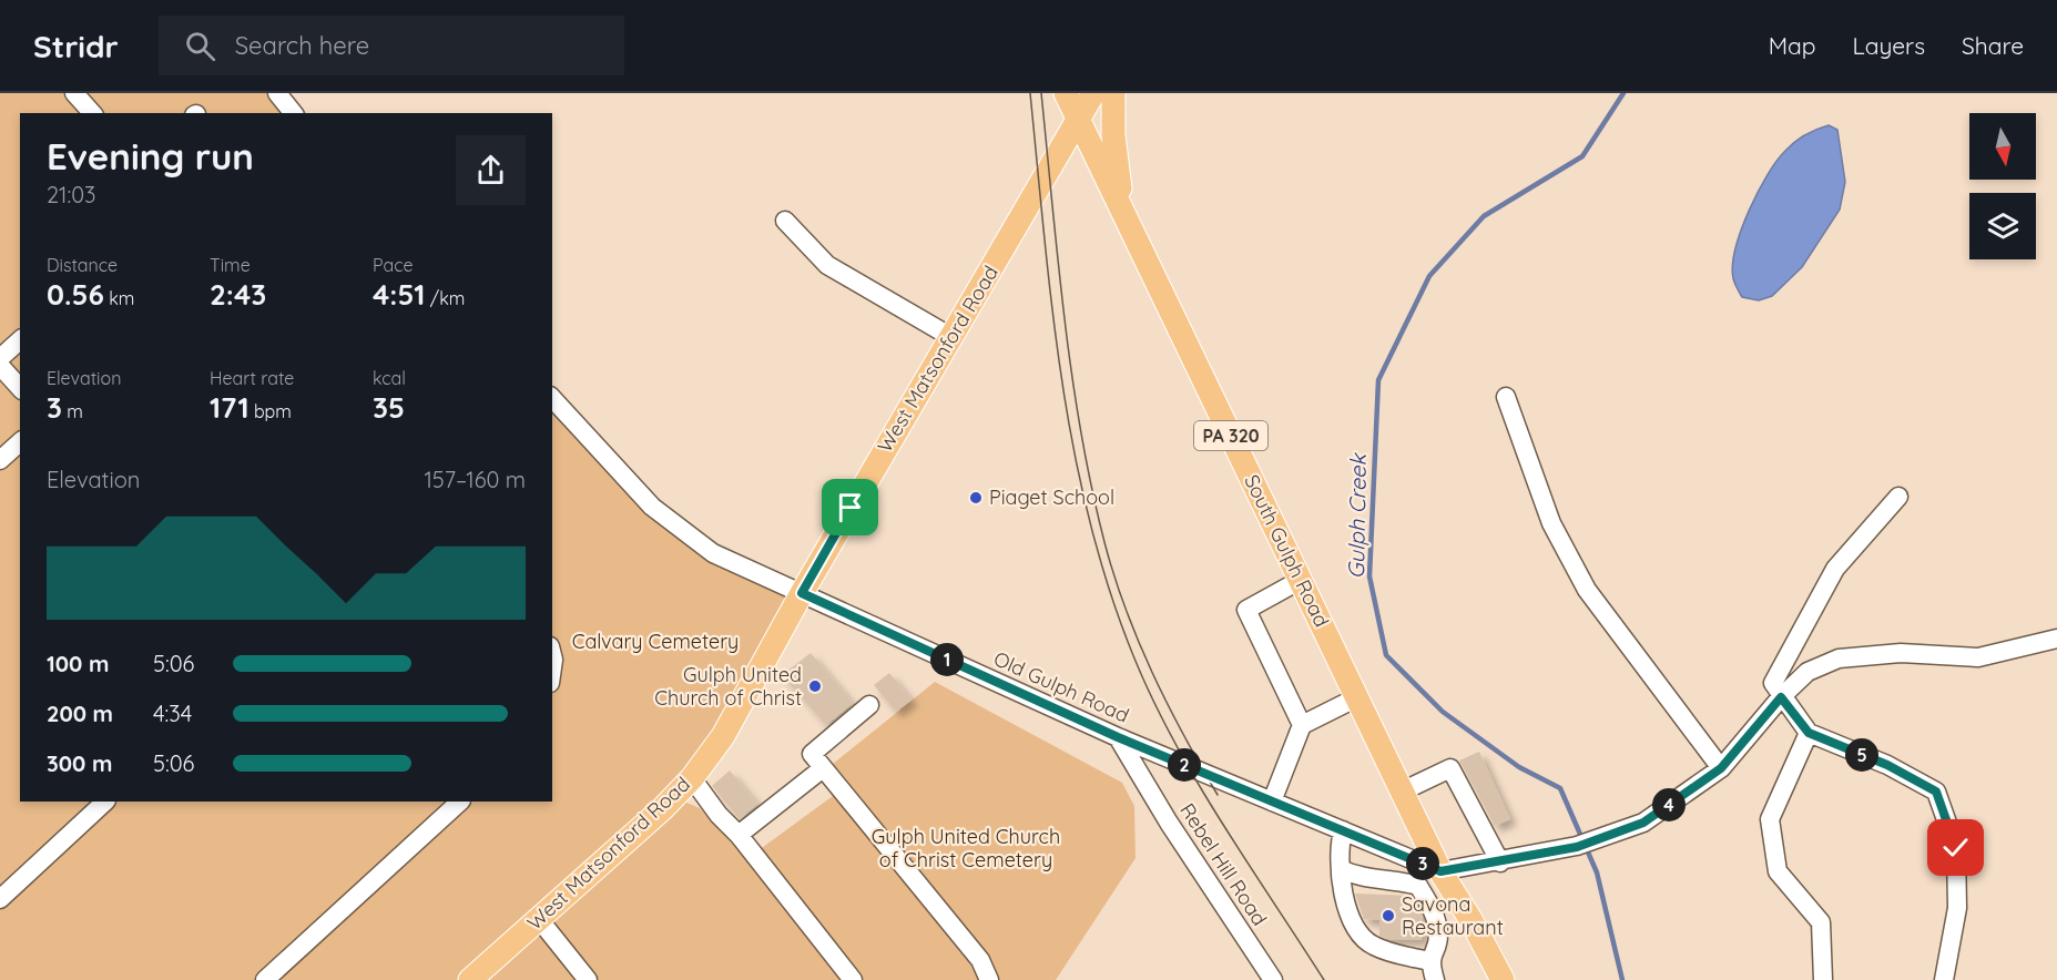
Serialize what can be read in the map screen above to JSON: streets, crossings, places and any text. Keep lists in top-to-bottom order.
{
  "streets": {
    "main road": ["West Matsonford Road", "PA 320", "South Gulph Road"],
    "street": ["Old Gulph Road", "Rebel Hill Road"]
  },
  "crossings": [
    ["West Matsonford Road", "PA 320"],
    ["West Matsonford Road", "South Gulph Road"],
    ["West Matsonford Road", "Old Gulph Road"],
    ["PA 320", "South Gulph Road"],
    ["South Gulph Road", "Old Gulph Road"],
    ["Old Gulph Road", "Rebel Hill Road"]
  ],
  "water": ["Gulph Creek"],
  "parks": ["Calvary Cemetery", "Gulph United Church of Christ Cemetery"],
  "places": ["Piaget School", "Gulph United Church of Christ", "Savona Restaurant"],
  "north": "bottom",
  "page": {
    "header": "Stridr",
    "search": "Search here",
    "nav": ["Map", "Layers", "Share"],
    "heading": ["Evening run", "21:03"],
    "stats": [
      ["Distance", "0.56 km"],
      ["Time", "2:43"],
      ["Pace", "4:51 /km"],
      ["Elevation", "3 m"],
      ["Heart rate", "171 bpm"],
      ["kcal", "35"]
    ],
    "chart": ["Elevation", "157–160 m"],
    "list": [
      {
        "name": "100 m",
        "note": "5:06"
      },
      {
        "name": "200 m",
        "note": "4:34"
      },
      {
        "name": "300 m",
        "note": "5:06"
      }
    ],
    "pins": [
      "1",
      "5",
      "2",
      "4",
      "3"
    ]
  }
}
